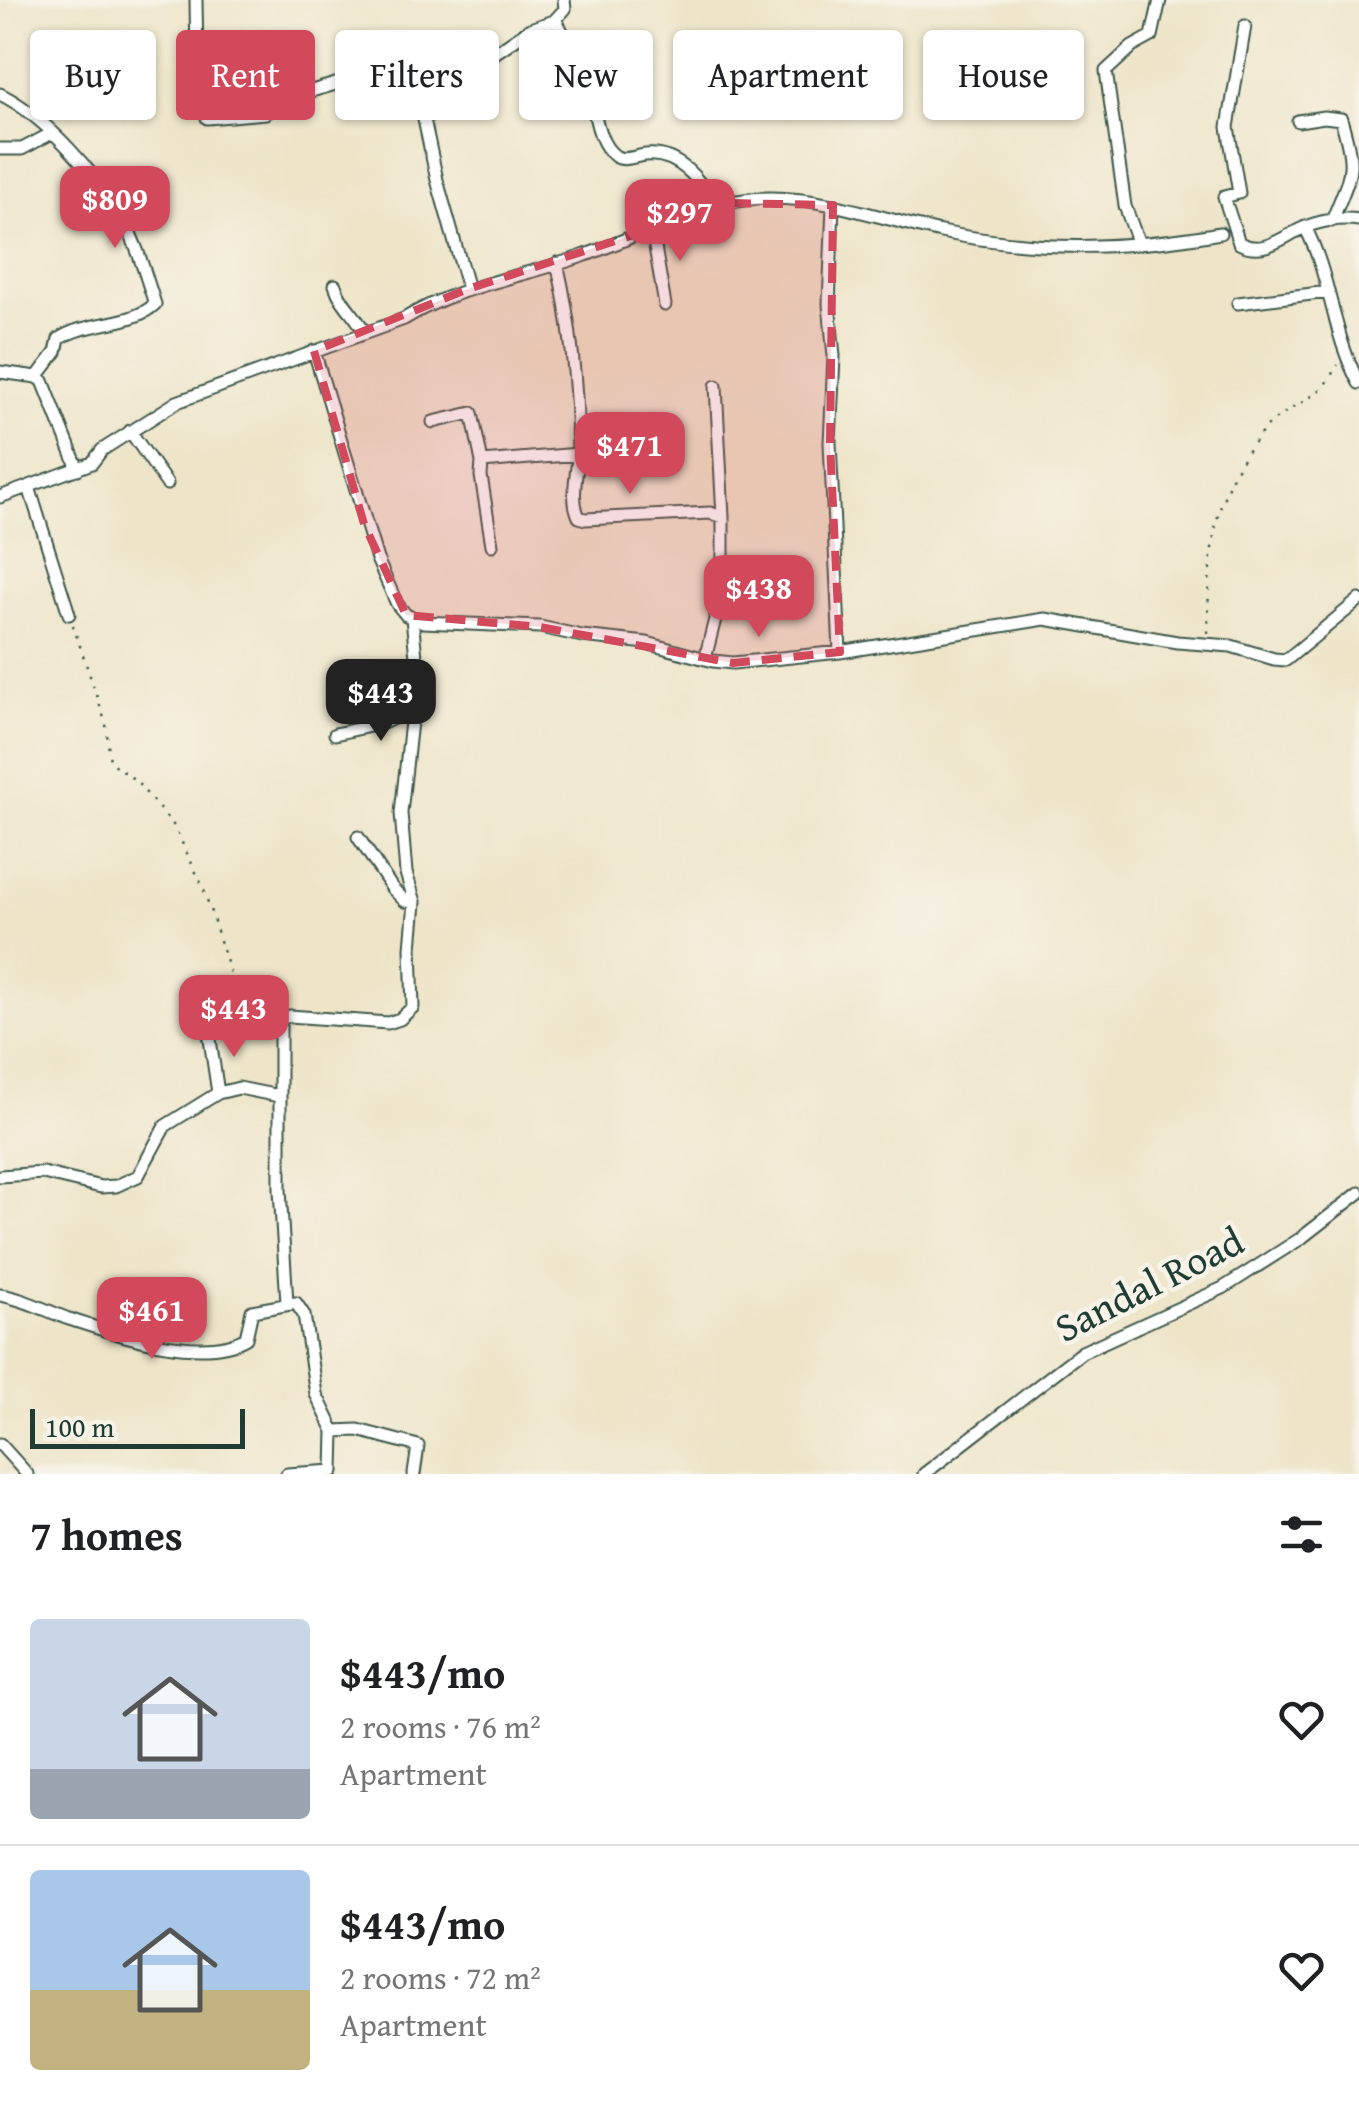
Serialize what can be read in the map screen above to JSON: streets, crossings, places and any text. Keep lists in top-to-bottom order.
{
  "streets": {
    "street": ["Sandal Road"]
  },
  "scale_bar": "100 m",
  "page": {
    "chip": [
      "Buy",
      "Rent",
      "Filters",
      "New",
      "Apartment",
      "House"
    ],
    "price": [
      "$809",
      "$297",
      "$471",
      "$438",
      "$443",
      "$443",
      "$461"
    ],
    "scale": "100 m",
    "heading": "7 homes",
    "list": [
      {
        "name": "$443/mo",
        "note": "2 rooms · 76 m² · Apartment"
      },
      {
        "name": "$443/mo",
        "note": "2 rooms · 72 m² · Apartment"
      }
    ]
  }
}
